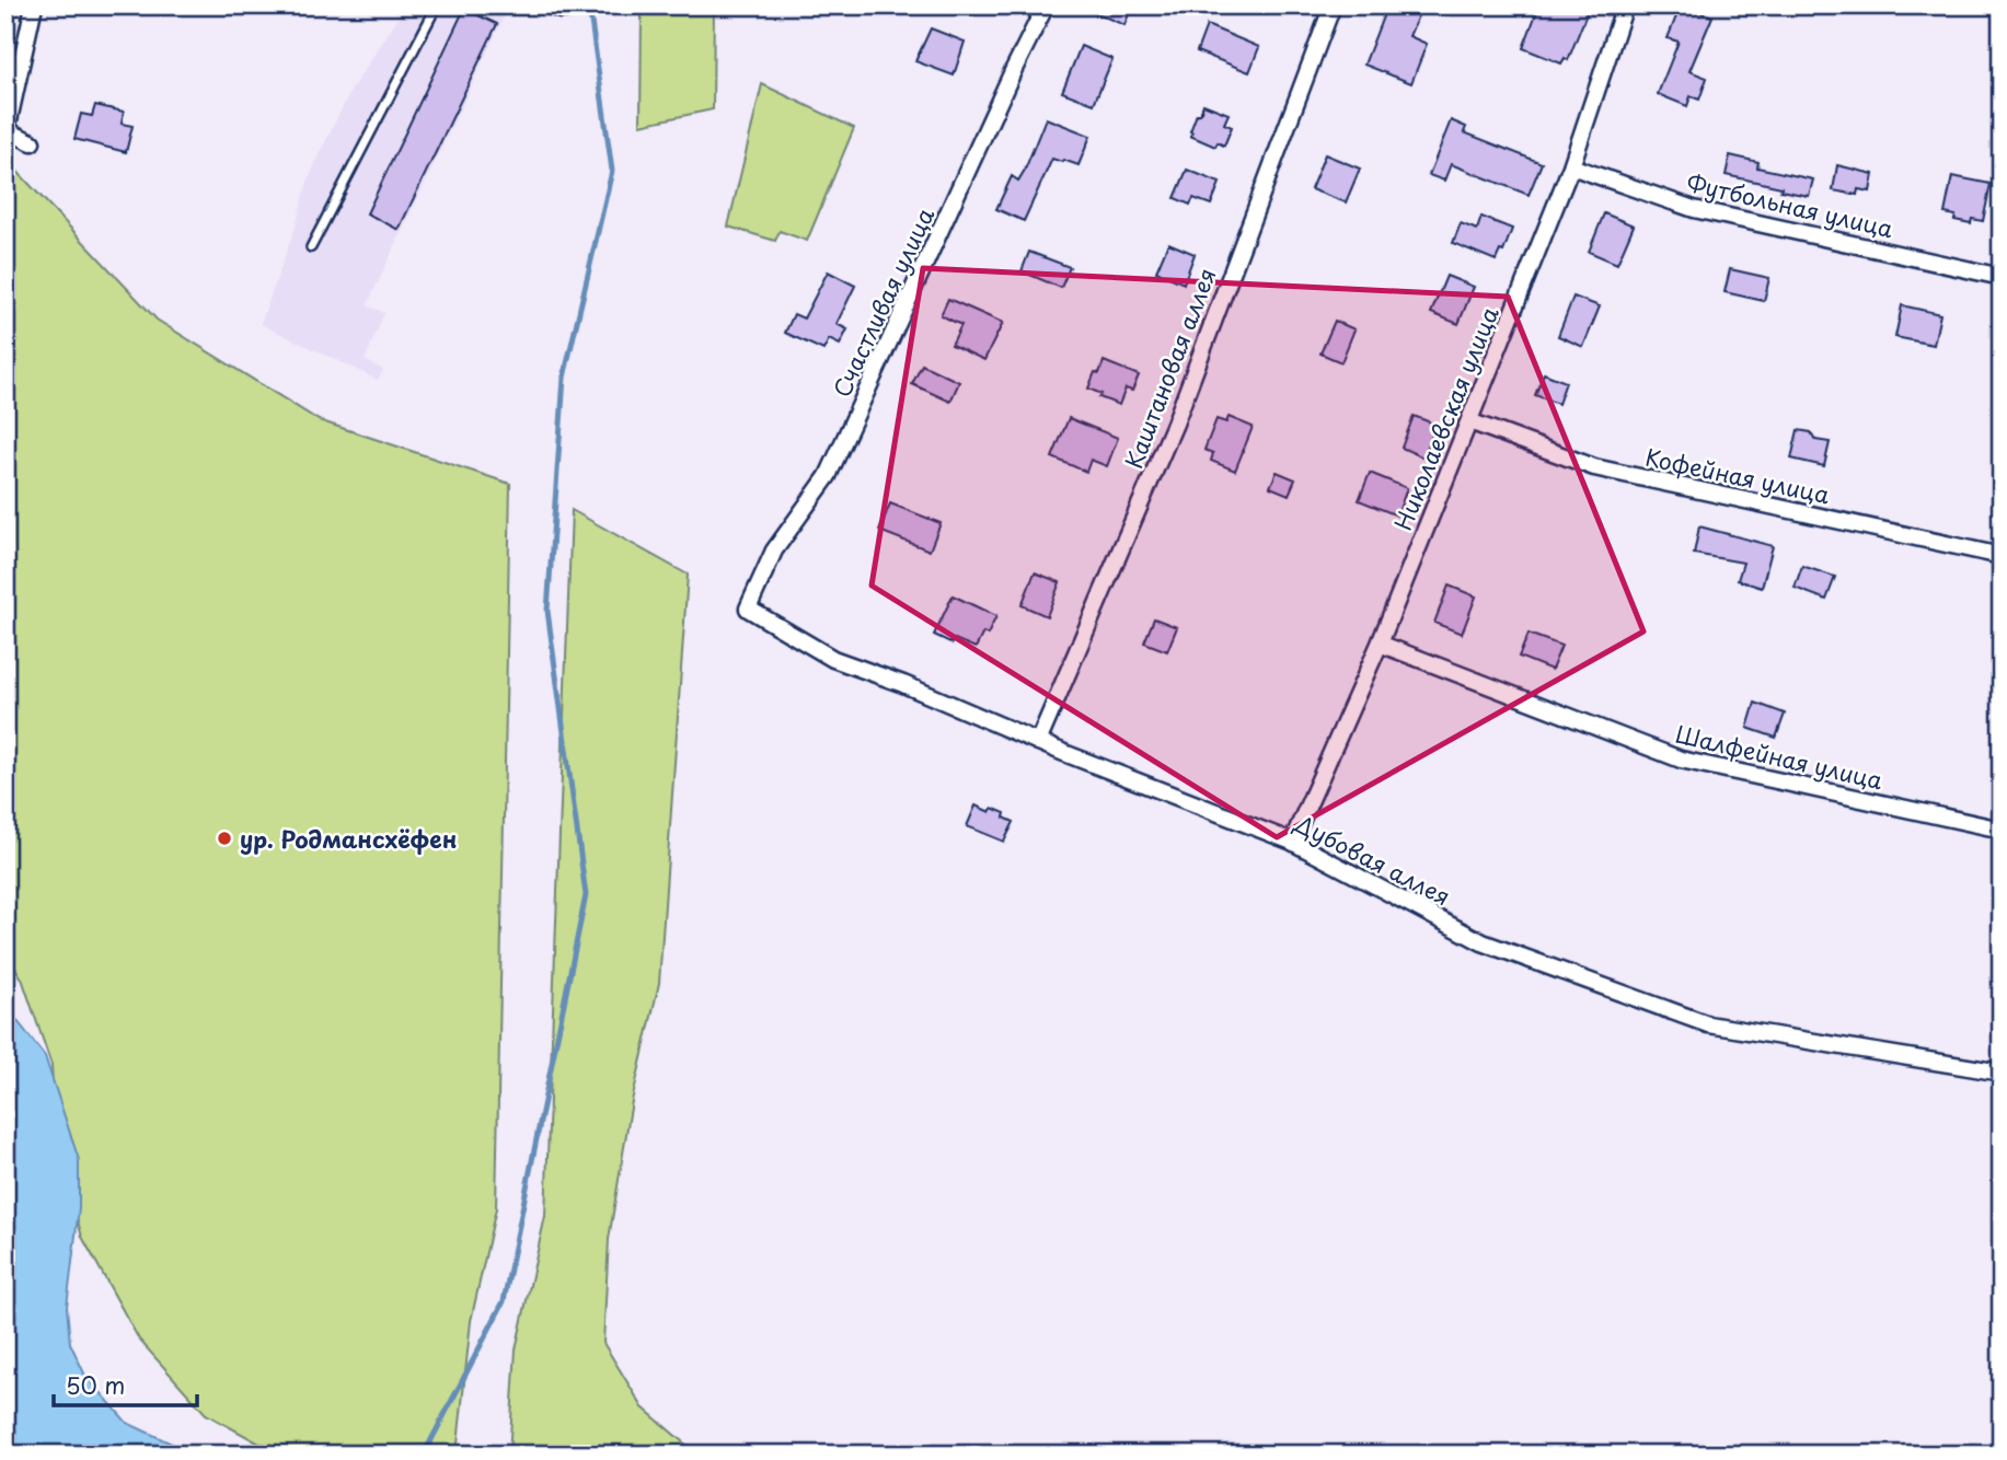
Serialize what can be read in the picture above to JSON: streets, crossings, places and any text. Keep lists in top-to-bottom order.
{
  "streets": {
    "street": [
      "Футбольная улица",
      "Счастливая улица",
      "Каштановая аллея",
      "Николаевская улица",
      "Кофейная улица",
      "Шалфейная улица",
      "Дубовая аллея"
    ]
  },
  "crossings": [
    ["Футбольная улица", "Николаевская улица"],
    ["Счастливая улица", "Дубовая аллея"],
    ["Каштановая аллея", "Дубовая аллея"],
    ["Николаевская улица", "Кофейная улица"],
    ["Николаевская улица", "Шалфейная улица"],
    ["Николаевская улица", "Дубовая аллея"]
  ],
  "places": ["ур. Родмансхёфен"],
  "scale_bar": "50 m"
}
